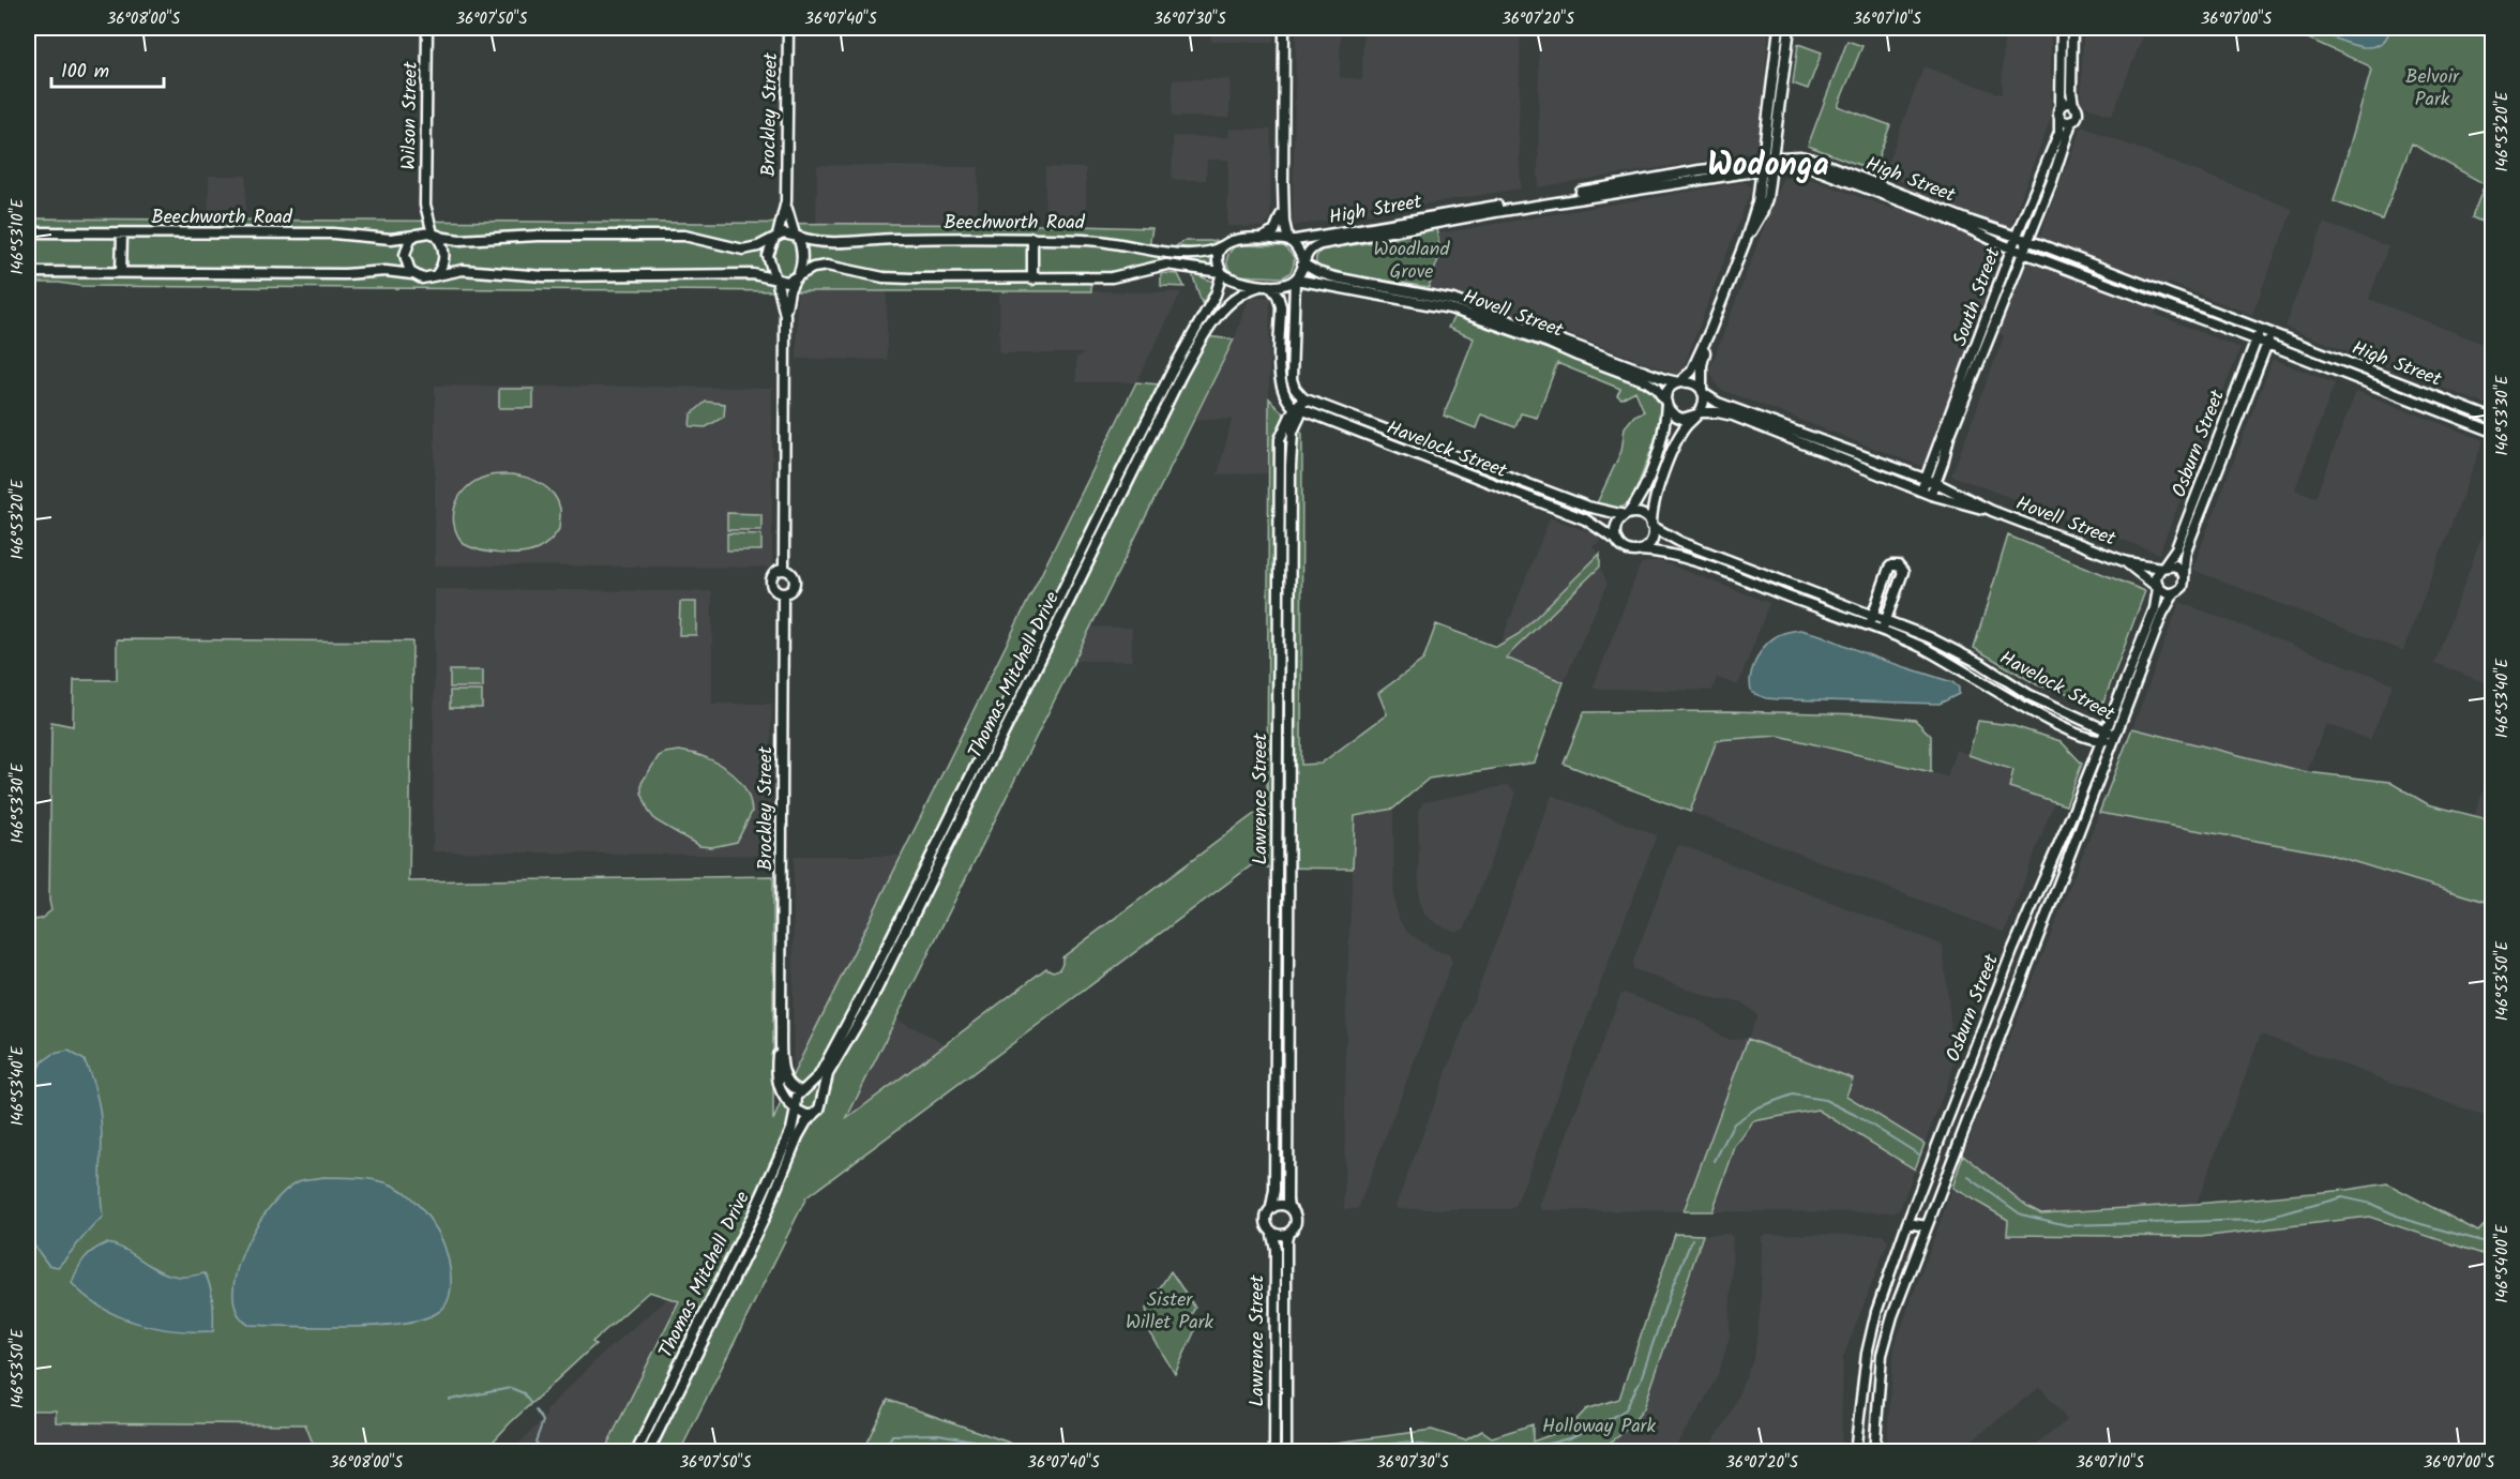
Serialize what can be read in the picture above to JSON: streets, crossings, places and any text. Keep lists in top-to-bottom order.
{
  "streets": {
    "street": [
      "Brockley Street",
      "Wilson Street",
      "High Street",
      "Beechworth Road",
      "South Street",
      "Hovell Street",
      "Osburn Street",
      "Havelock Street",
      "Thomas Mitchell Drive",
      "Lawrence Street"
    ]
  },
  "crossings": [
    ["Brockley Street", "Beechworth Road"],
    ["Brockley Street", "Thomas Mitchell Drive"],
    ["Wilson Street", "Beechworth Road"],
    ["High Street", "Beechworth Road"],
    ["High Street", "South Street"],
    ["High Street", "Hovell Street"],
    ["High Street", "Osburn Street"],
    ["High Street", "Thomas Mitchell Drive"],
    ["High Street", "Lawrence Street"],
    ["Beechworth Road", "Hovell Street"],
    ["Beechworth Road", "Thomas Mitchell Drive"],
    ["Beechworth Road", "Lawrence Street"],
    ["South Street", "Hovell Street"],
    ["Hovell Street", "Osburn Street"],
    ["Hovell Street", "Thomas Mitchell Drive"],
    ["Hovell Street", "Lawrence Street"],
    ["Osburn Street", "Havelock Street"],
    ["Havelock Street", "Lawrence Street"],
    ["Thomas Mitchell Drive", "Lawrence Street"]
  ],
  "districts": ["Wodonga"],
  "parks": [
    "Belvoir Park",
    "Woodland Grove",
    "Sister Willet Park",
    "Holloway Park"
  ],
  "scale_bar": "100 m",
  "coordinates": [
    "36°08'00\"S",
    "36°07'50\"S",
    "36°07'40\"S",
    "36°07'30\"S",
    "36°07'20\"S",
    "36°07'10\"S",
    "36°07'00\"S",
    "146°53'20\"E",
    "146°53'10\"E",
    "146°53'30\"E",
    "146°53'40\"E",
    "146°53'50\"E",
    "146°54'00\"E"
  ]
}
